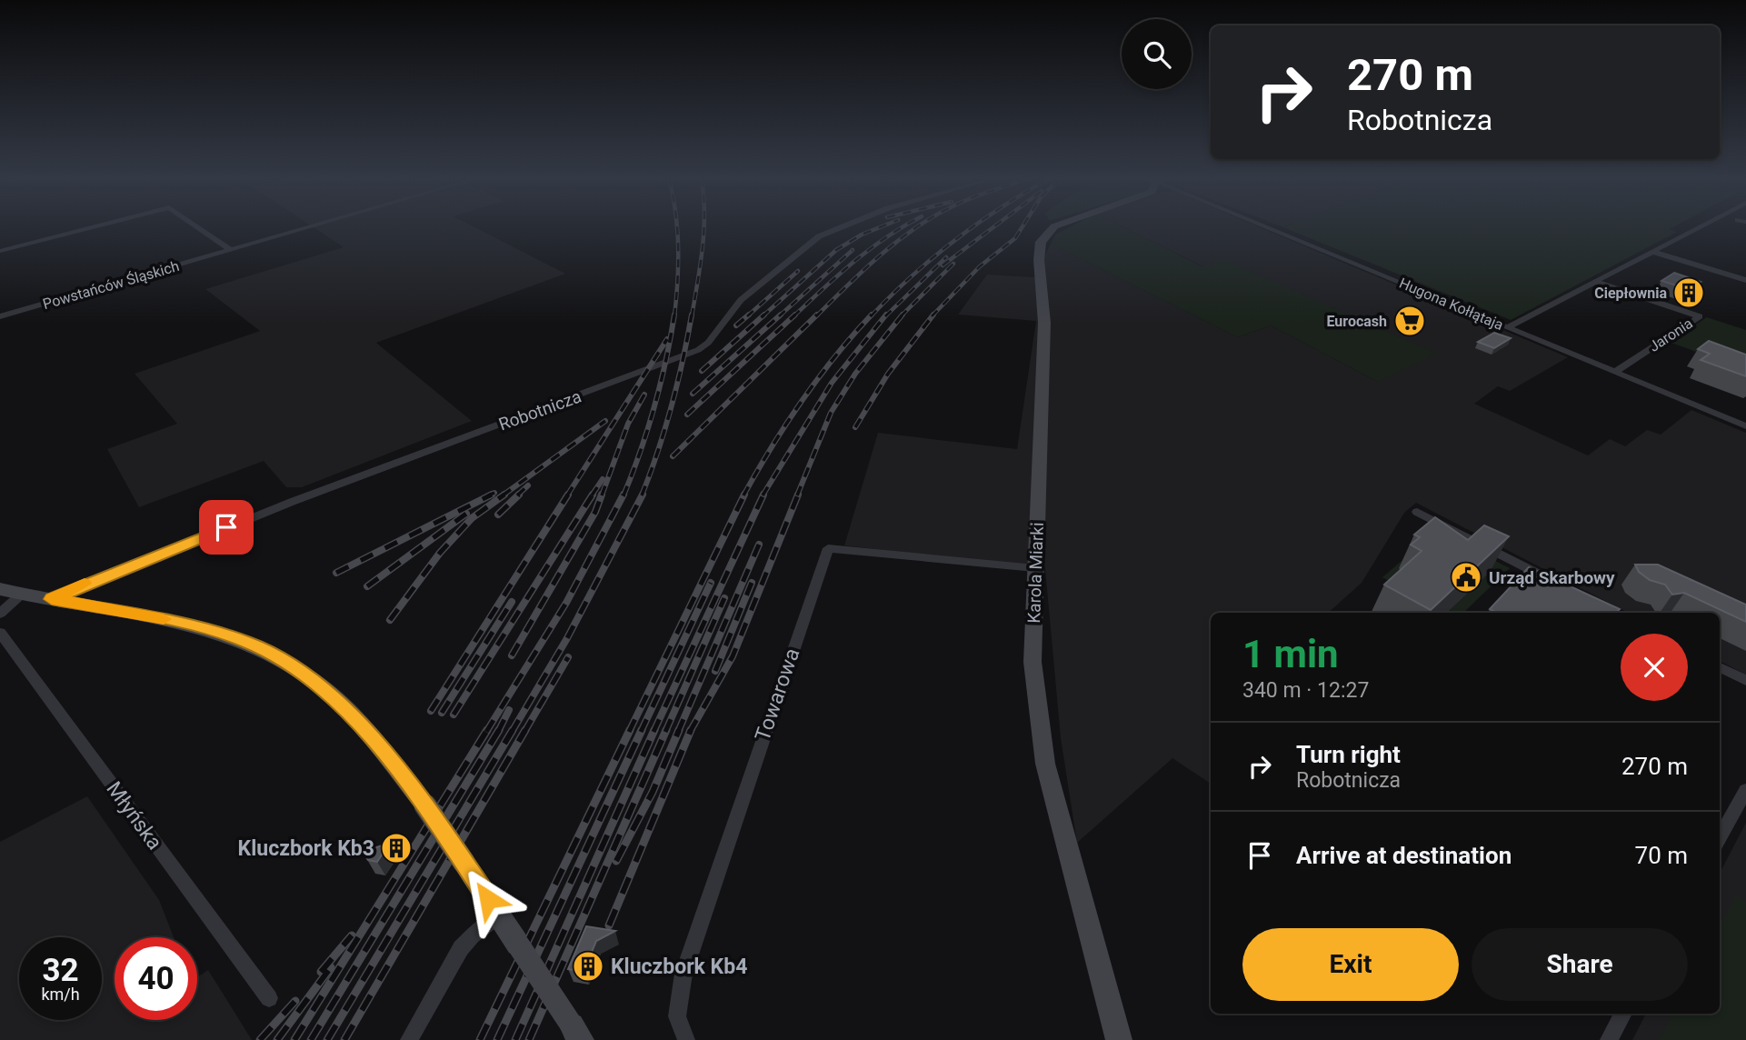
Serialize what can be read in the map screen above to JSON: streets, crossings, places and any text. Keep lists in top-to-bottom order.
{
  "streets": {
    "street": [
      "Powstańców Śląskich",
      "Hugona Kołłątaja",
      "Jaronia",
      "Robotnicza",
      "Karola Miarki",
      "Towarowa",
      "Młyńska"
    ]
  },
  "crossings": [
    ["Hugona Kołłątaja", "Jaronia"],
    ["Karola Miarki", "Towarowa"]
  ],
  "places": {
    "building": ["Ciepłownia", "Kluczbork Kb3", "Kluczbork Kb4"],
    "supermarket": ["Eurocash"],
    "public building": ["Urząd Skarbowy"]
  },
  "page": {
    "turn": ["270 m", "Robotnicza"],
    "heading": ["1 min", "340 m · 12:27"],
    "list": [
      {
        "name": "Turn right",
        "note": "Robotnicza",
        "value": "270 m"
      },
      {
        "name": "Arrive at destination",
        "value": "70 m"
      }
    ],
    "buttons": ["Exit", "Share"],
    "speed": "32 km/h",
    "limit": "40"
  }
}
